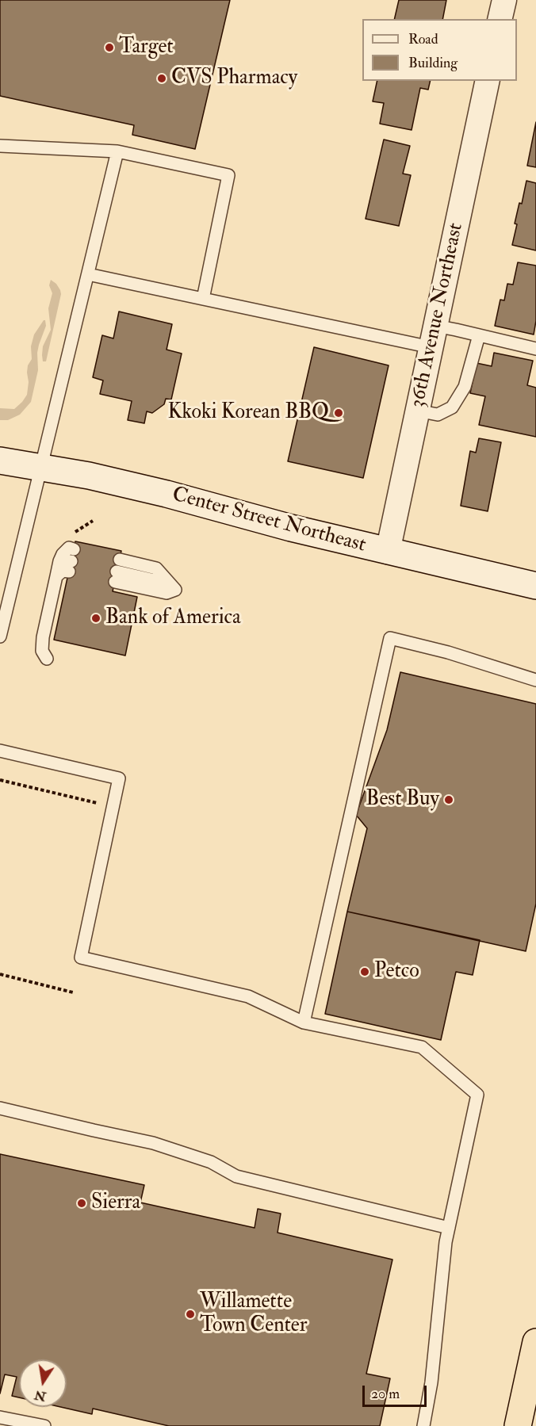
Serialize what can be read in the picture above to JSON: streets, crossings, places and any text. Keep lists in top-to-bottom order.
{
  "streets": {
    "main road": ["Center Street Northeast"],
    "street": ["36th Avenue Northeast"]
  },
  "crossings": [
    ["36th Avenue Northeast", "Center Street Northeast"]
  ],
  "places": [
    "Target",
    "CVS Pharmacy",
    "Kkoki Korean BBQ",
    "Bank of America",
    "Best Buy",
    "Petco",
    "Sierra",
    "Willamette Town Center"
  ],
  "legend": ["Road", "Building"],
  "scale_bar": "20 m",
  "north": "bottom"
}
